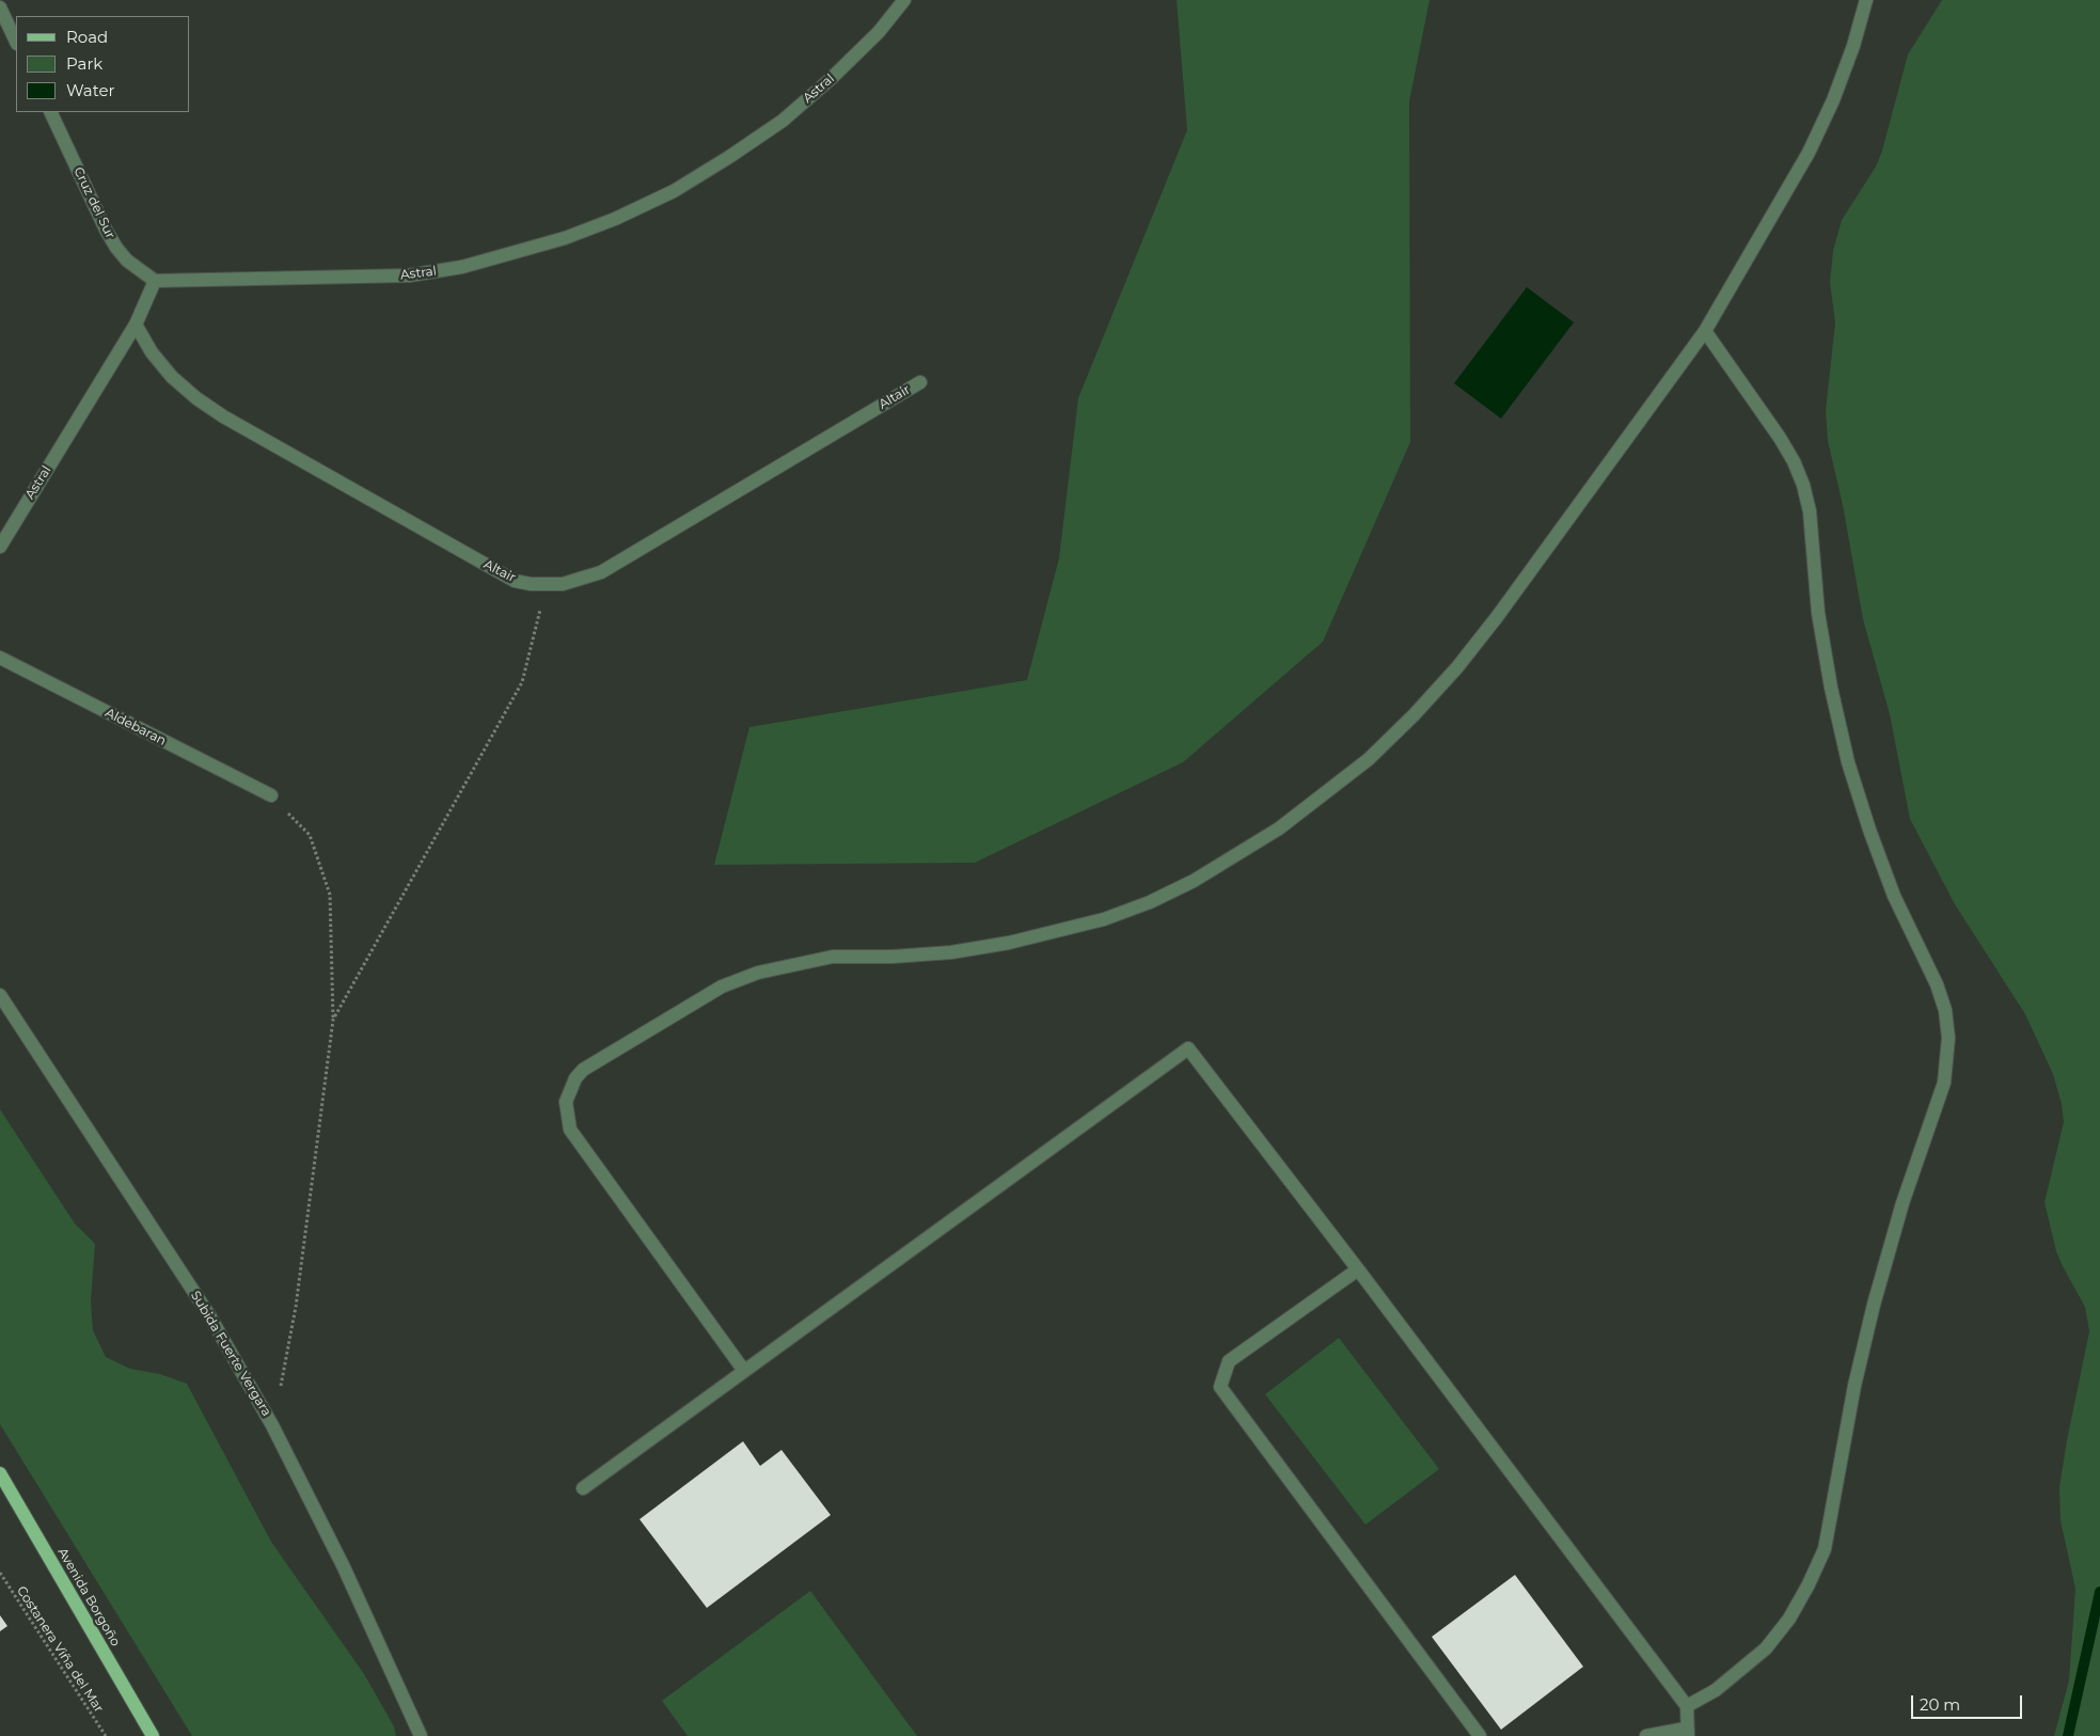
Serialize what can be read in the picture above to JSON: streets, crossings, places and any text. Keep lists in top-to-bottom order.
{
  "streets": {
    "main road": ["Avenida Borgoño"],
    "street": [
      "Astral",
      "Cruz del Sur",
      "Altair",
      "Aldebaran",
      "Subida Fuerte Vergara"
    ],
    "path": ["Costanera Viña del Mar"]
  },
  "crossings": [
    ["Astral", "Cruz del Sur"],
    ["Astral", "Altair"]
  ],
  "legend": ["Road", "Park", "Water"],
  "scale_bar": "20 m"
}
